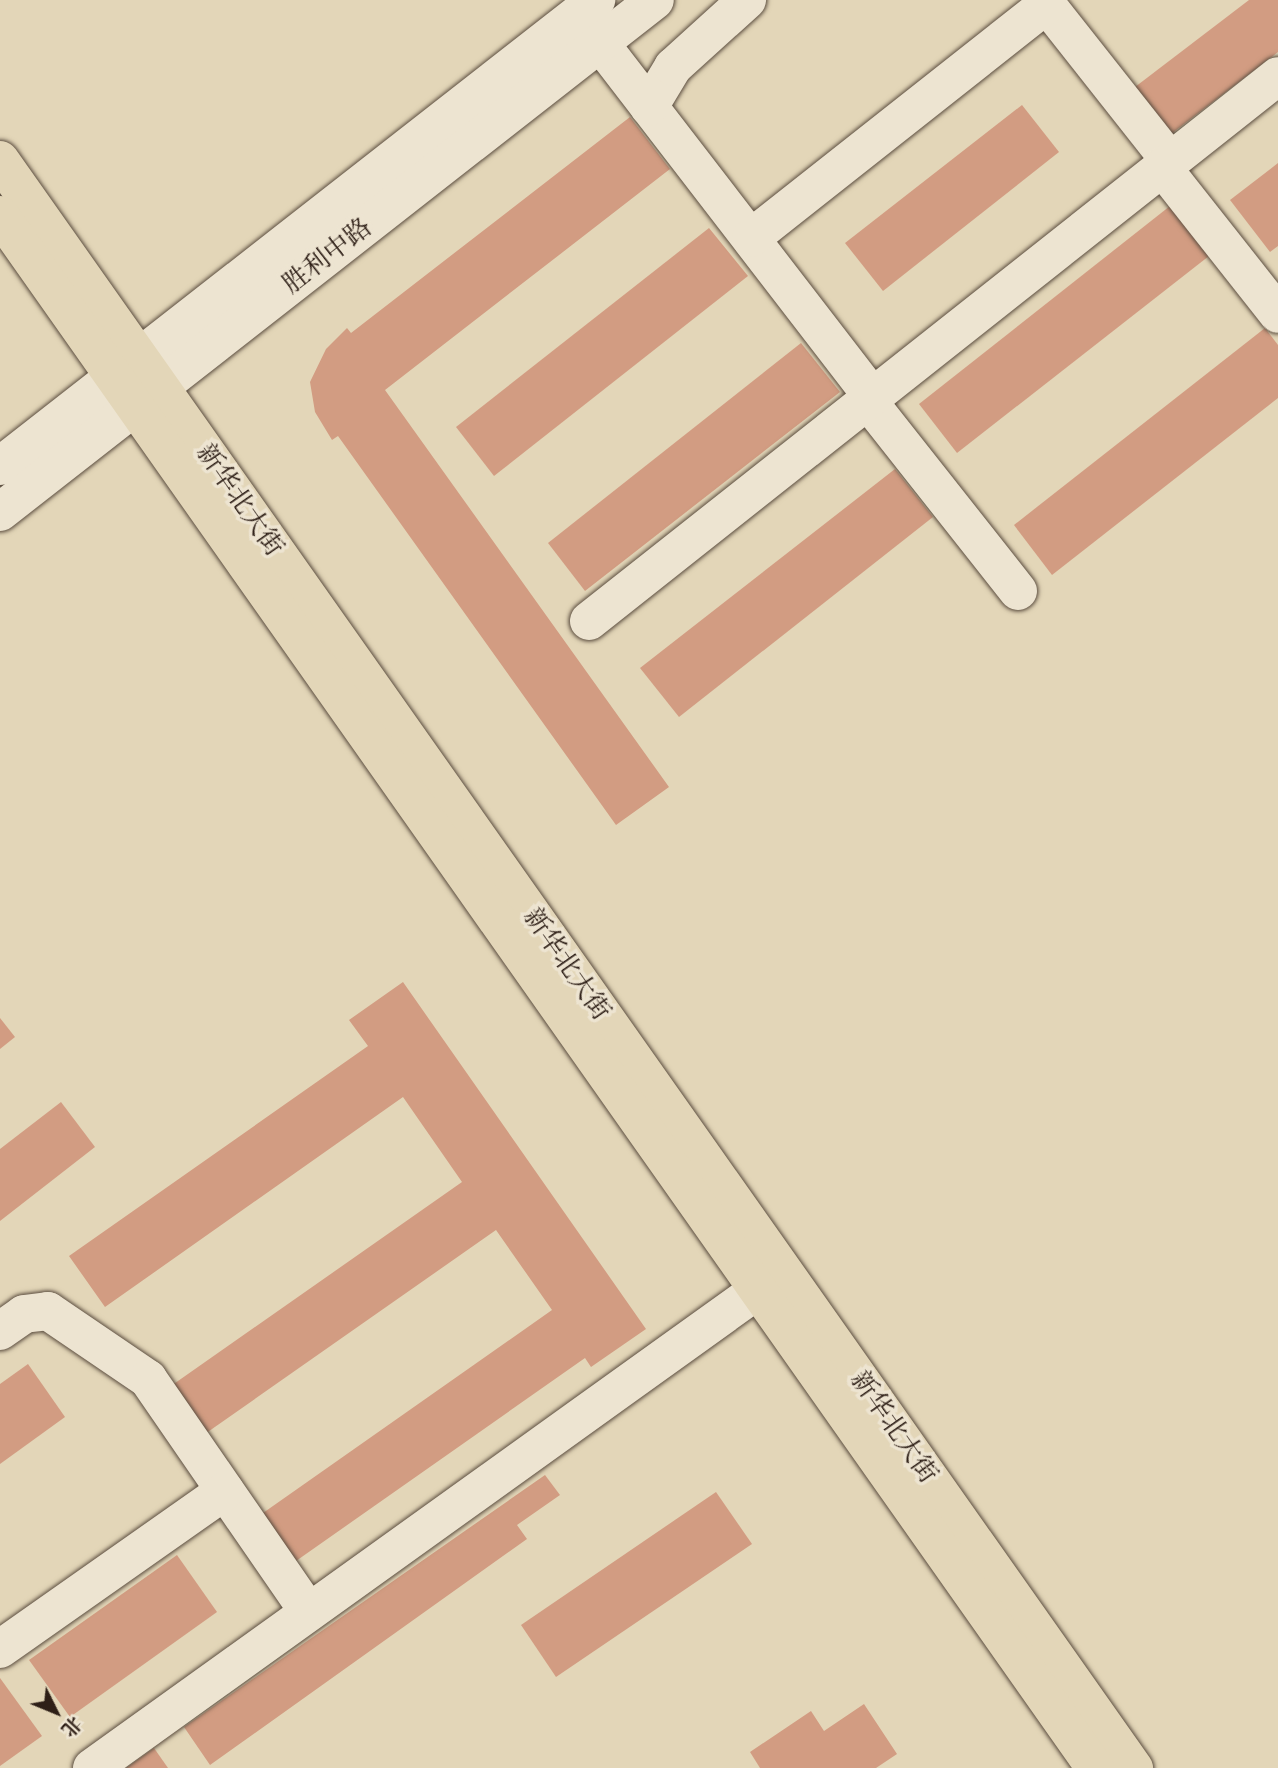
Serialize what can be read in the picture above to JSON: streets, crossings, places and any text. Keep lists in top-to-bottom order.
{
  "streets": {
    "main road": ["新华北大街"],
    "street": ["胜利中路"]
  },
  "crossings": [
    ["胜利中路", "新华北大街"]
  ],
  "north": "bottom right"
}
